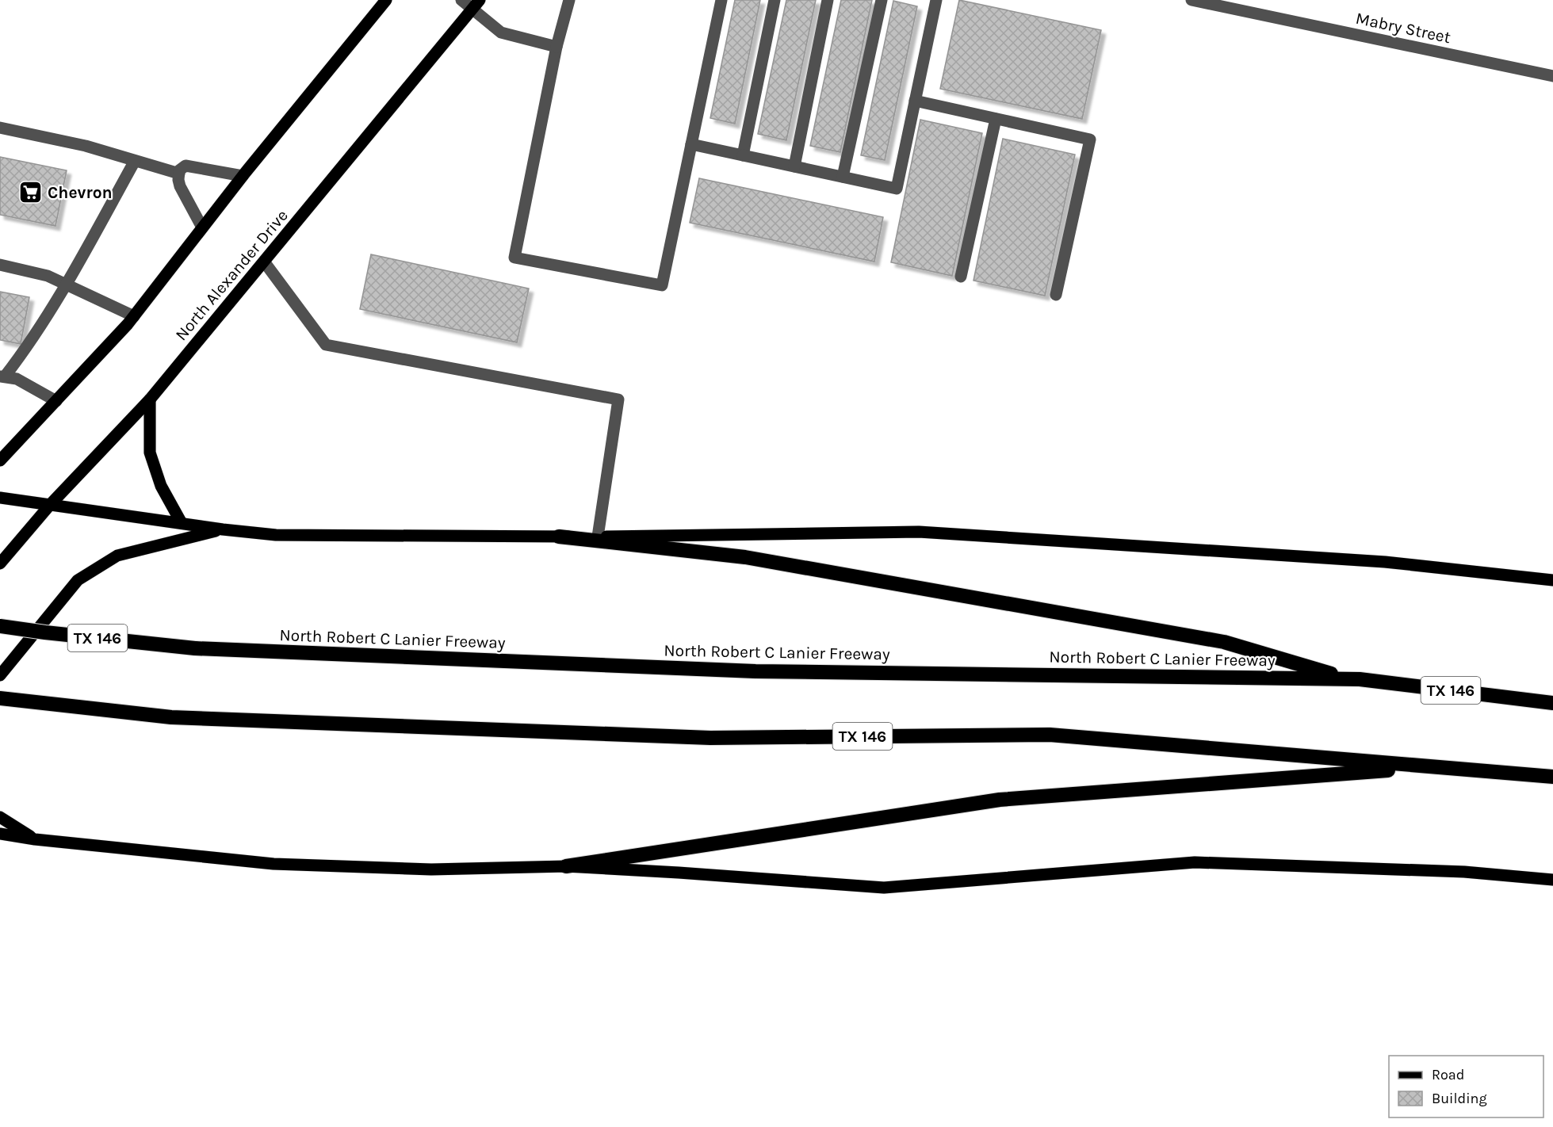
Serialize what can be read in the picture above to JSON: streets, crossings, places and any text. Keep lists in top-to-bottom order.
{
  "streets": {
    "highway": ["TX 146", "North Robert C Lanier Freeway"],
    "main road": ["North Alexander Drive"],
    "street": ["Mabry Street"]
  },
  "places": {
    "supermarket": ["Chevron"]
  },
  "legend": ["Road", "Building"]
}
